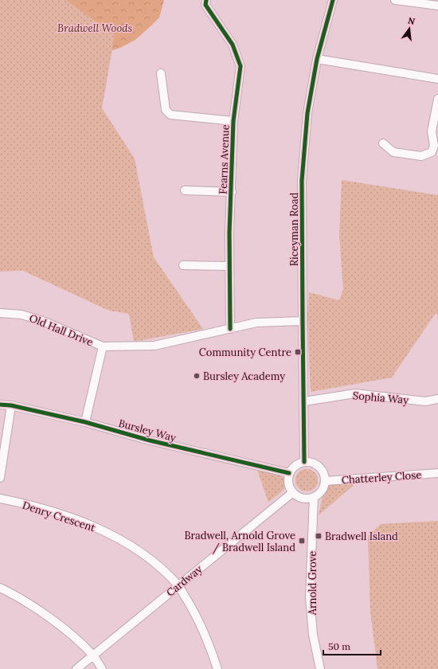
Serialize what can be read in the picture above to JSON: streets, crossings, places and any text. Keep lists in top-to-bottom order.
{
  "streets": {
    "street": [
      "Fearns Avenue",
      "Riceyman Road",
      "Old Hall Drive",
      "Sophia Way",
      "Bursley Way",
      "Chatterley Close",
      "Denry Crescent",
      "Cardway",
      "Arnold Grove"
    ]
  },
  "crossings": [
    ["Riceyman Road", "Sophia Way"],
    ["Riceyman Road", "Bursley Way"],
    ["Riceyman Road", "Chatterley Close"],
    ["Riceyman Road", "Cardway"],
    ["Riceyman Road", "Arnold Grove"],
    ["Bursley Way", "Chatterley Close"],
    ["Bursley Way", "Cardway"],
    ["Bursley Way", "Arnold Grove"],
    ["Chatterley Close", "Cardway"],
    ["Chatterley Close", "Arnold Grove"],
    ["Denry Crescent", "Cardway"],
    ["Cardway", "Arnold Grove"]
  ],
  "parks": ["Bradwell Woods"],
  "places": {
    "transit": ["Community Centre", "Bradwell Island", "Bradwell, Arnold Grove / Bradwell Island"],
    "other": ["Bursley Academy"]
  },
  "scale_bar": "50 m",
  "north": "top"
}
